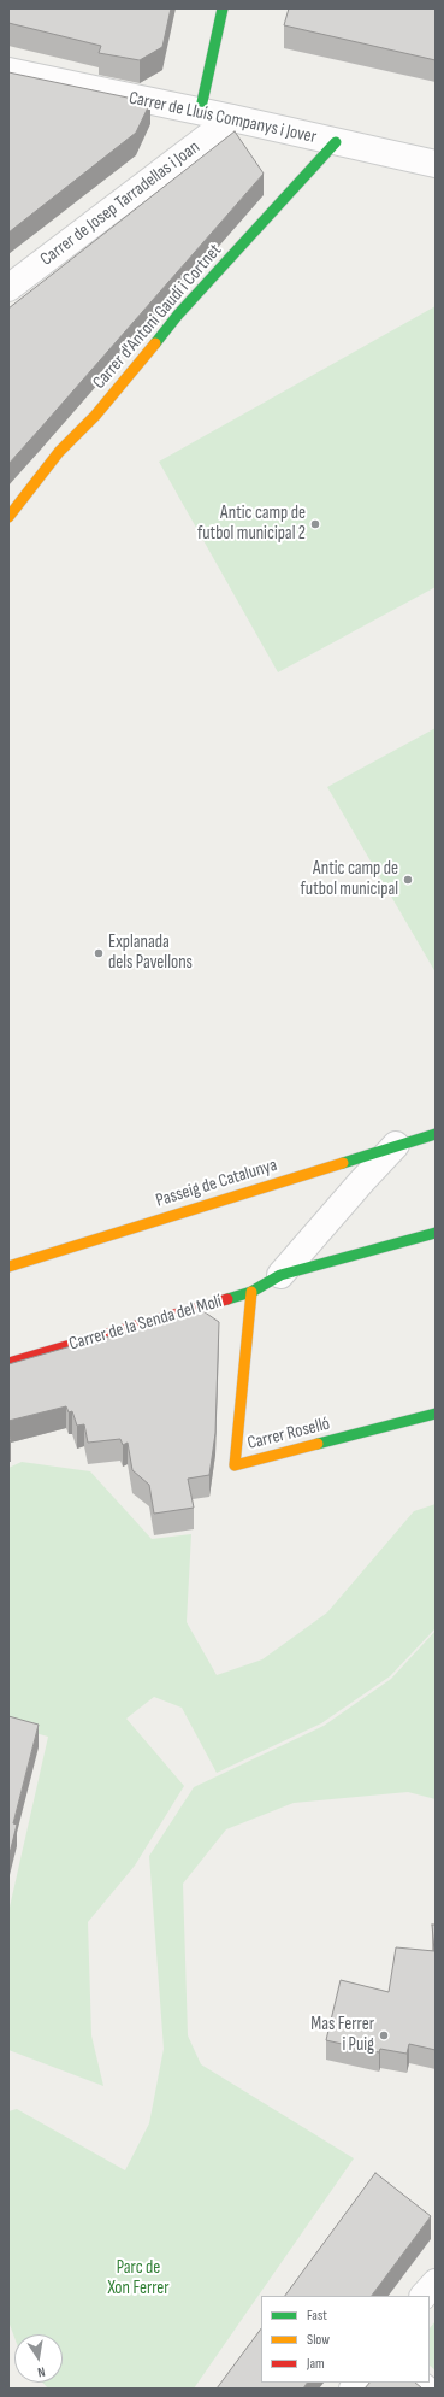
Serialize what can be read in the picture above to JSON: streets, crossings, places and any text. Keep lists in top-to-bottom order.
{
  "streets": {
    "street": [
      "Carrer de Lluís Companys i Jover",
      "Carrer de Josep Tarradellas i Joan",
      "Carrer d'Antoni Gaudí i Cortnet",
      "Passeig de Catalunya",
      "Carrer de la Senda del Molí",
      "Carrer Roselló"
    ]
  },
  "crossings": [
    ["Carrer de Lluís Companys i Jover", "Carrer de Josep Tarradellas i Joan"],
    ["Carrer de Lluís Companys i Jover", "Carrer d'Antoni Gaudí i Cortnet"],
    ["Passeig de Catalunya", "Carrer de la Senda del Molí"],
    ["Carrer de la Senda del Molí", "Carrer Roselló"]
  ],
  "parks": ["Parc de Xon Ferrer"],
  "places": [
    "Antic camp de futbol municipal 2",
    "Antic camp de futbol municipal",
    "Explanada dels Pavellons",
    "Mas Ferrer i Puig"
  ],
  "legend": ["Fast", "Slow", "Jam"],
  "north": "bottom"
}
